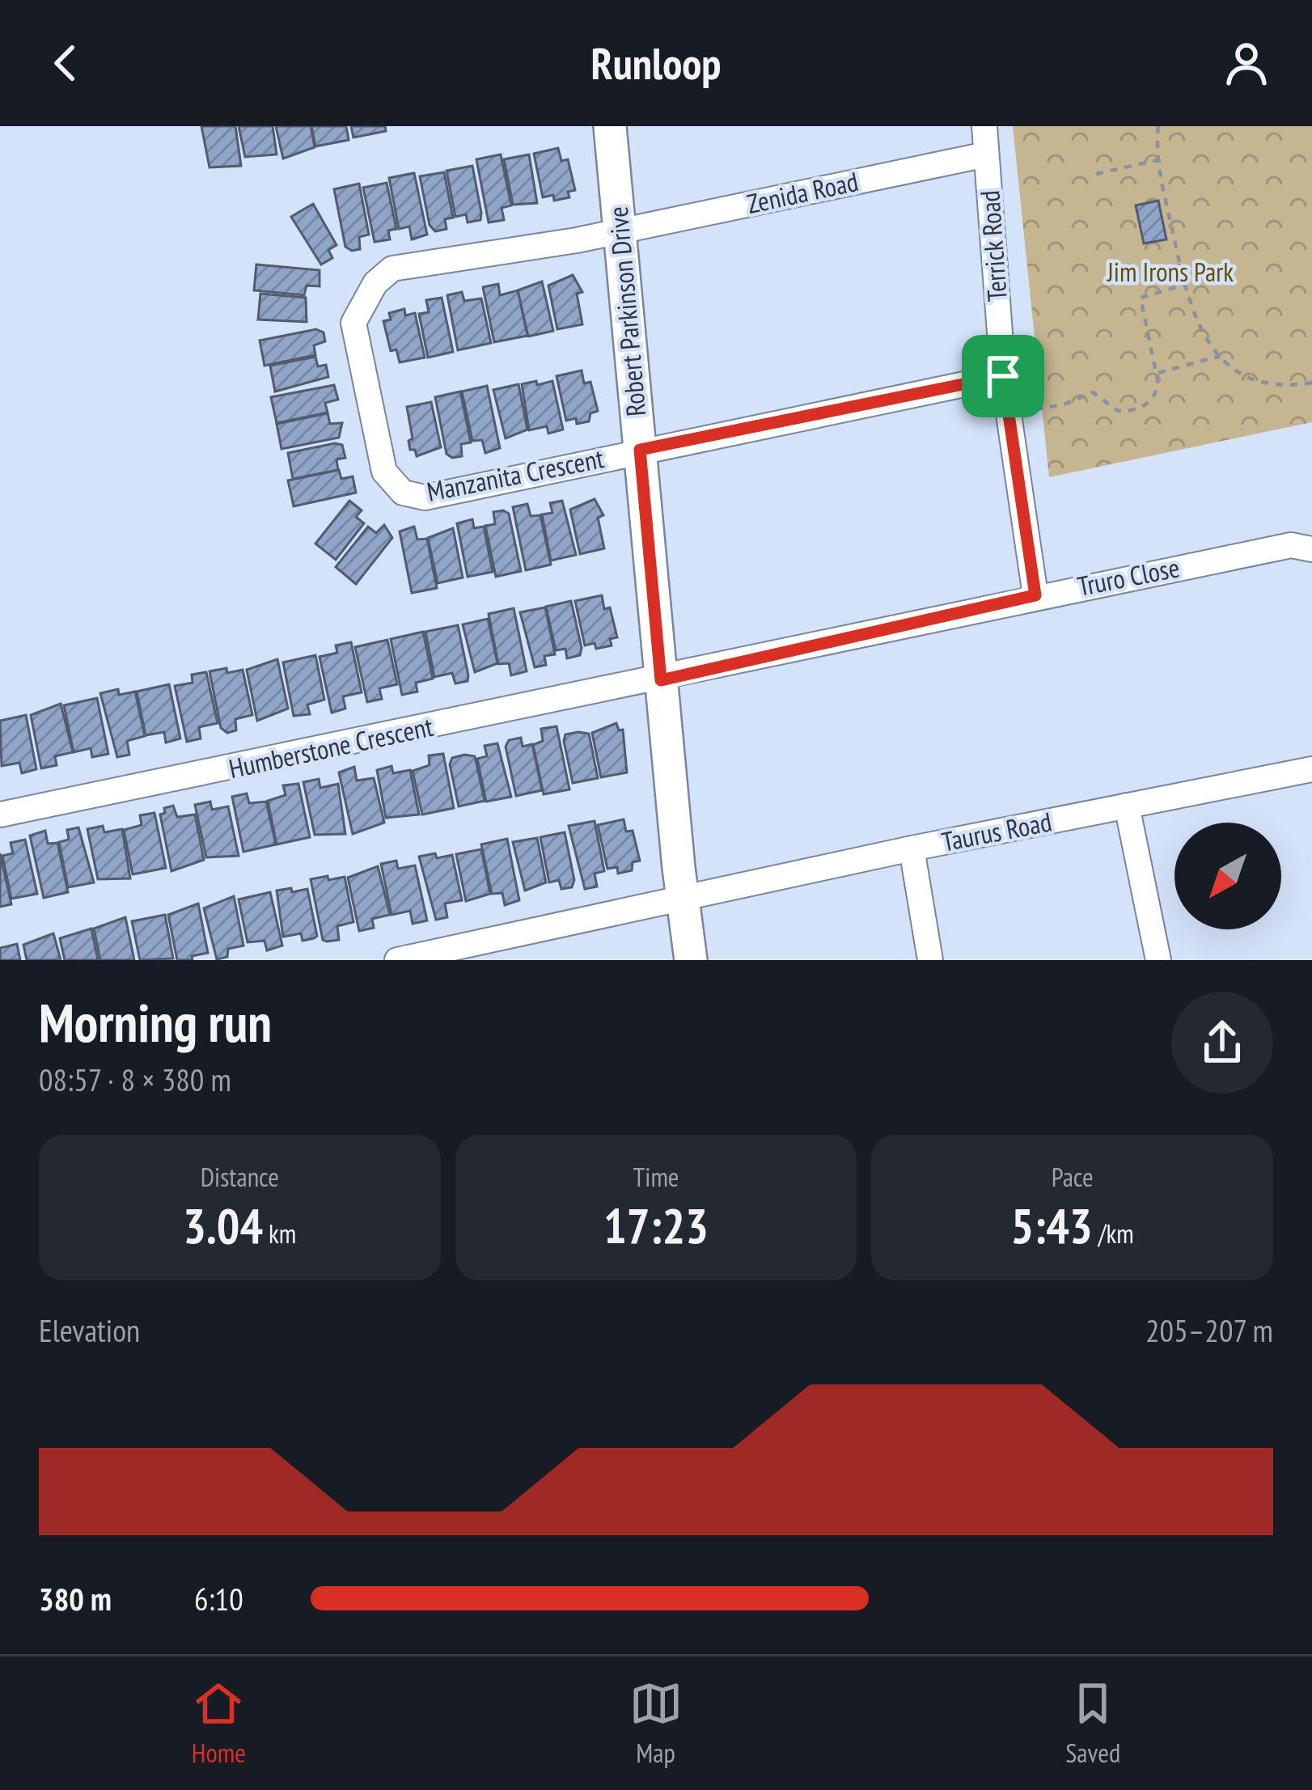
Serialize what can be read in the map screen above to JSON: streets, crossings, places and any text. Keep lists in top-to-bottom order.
{
  "streets": {
    "street": [
      "Zenida Road",
      "Terrick Road",
      "Robert Parkinson Drive",
      "Manzanita Crescent",
      "Truro Close",
      "Humberstone Crescent",
      "Taurus Road"
    ]
  },
  "crossings": [
    ["Zenida Road", "Terrick Road"],
    ["Zenida Road", "Robert Parkinson Drive"],
    ["Zenida Road", "Manzanita Crescent"],
    ["Terrick Road", "Manzanita Crescent"],
    ["Terrick Road", "Truro Close"],
    ["Robert Parkinson Drive", "Manzanita Crescent"],
    ["Robert Parkinson Drive", "Truro Close"],
    ["Robert Parkinson Drive", "Humberstone Crescent"],
    ["Robert Parkinson Drive", "Taurus Road"],
    ["Truro Close", "Humberstone Crescent"]
  ],
  "parks": ["Jim Irons Park"],
  "north": "bottom left",
  "page": {
    "header": "Runloop",
    "heading": ["Morning run", "08:57 · 8 × 380 m"],
    "stats": [
      ["Distance", "3.04 km"],
      ["Time", "17:23"],
      ["Pace", "5:43 /km"]
    ],
    "chart": ["Elevation", "205–207 m"],
    "list": [
      {
        "name": "380 m",
        "note": "6:10"
      }
    ],
    "tabs": ["Home", "Map", "Saved"]
  }
}
